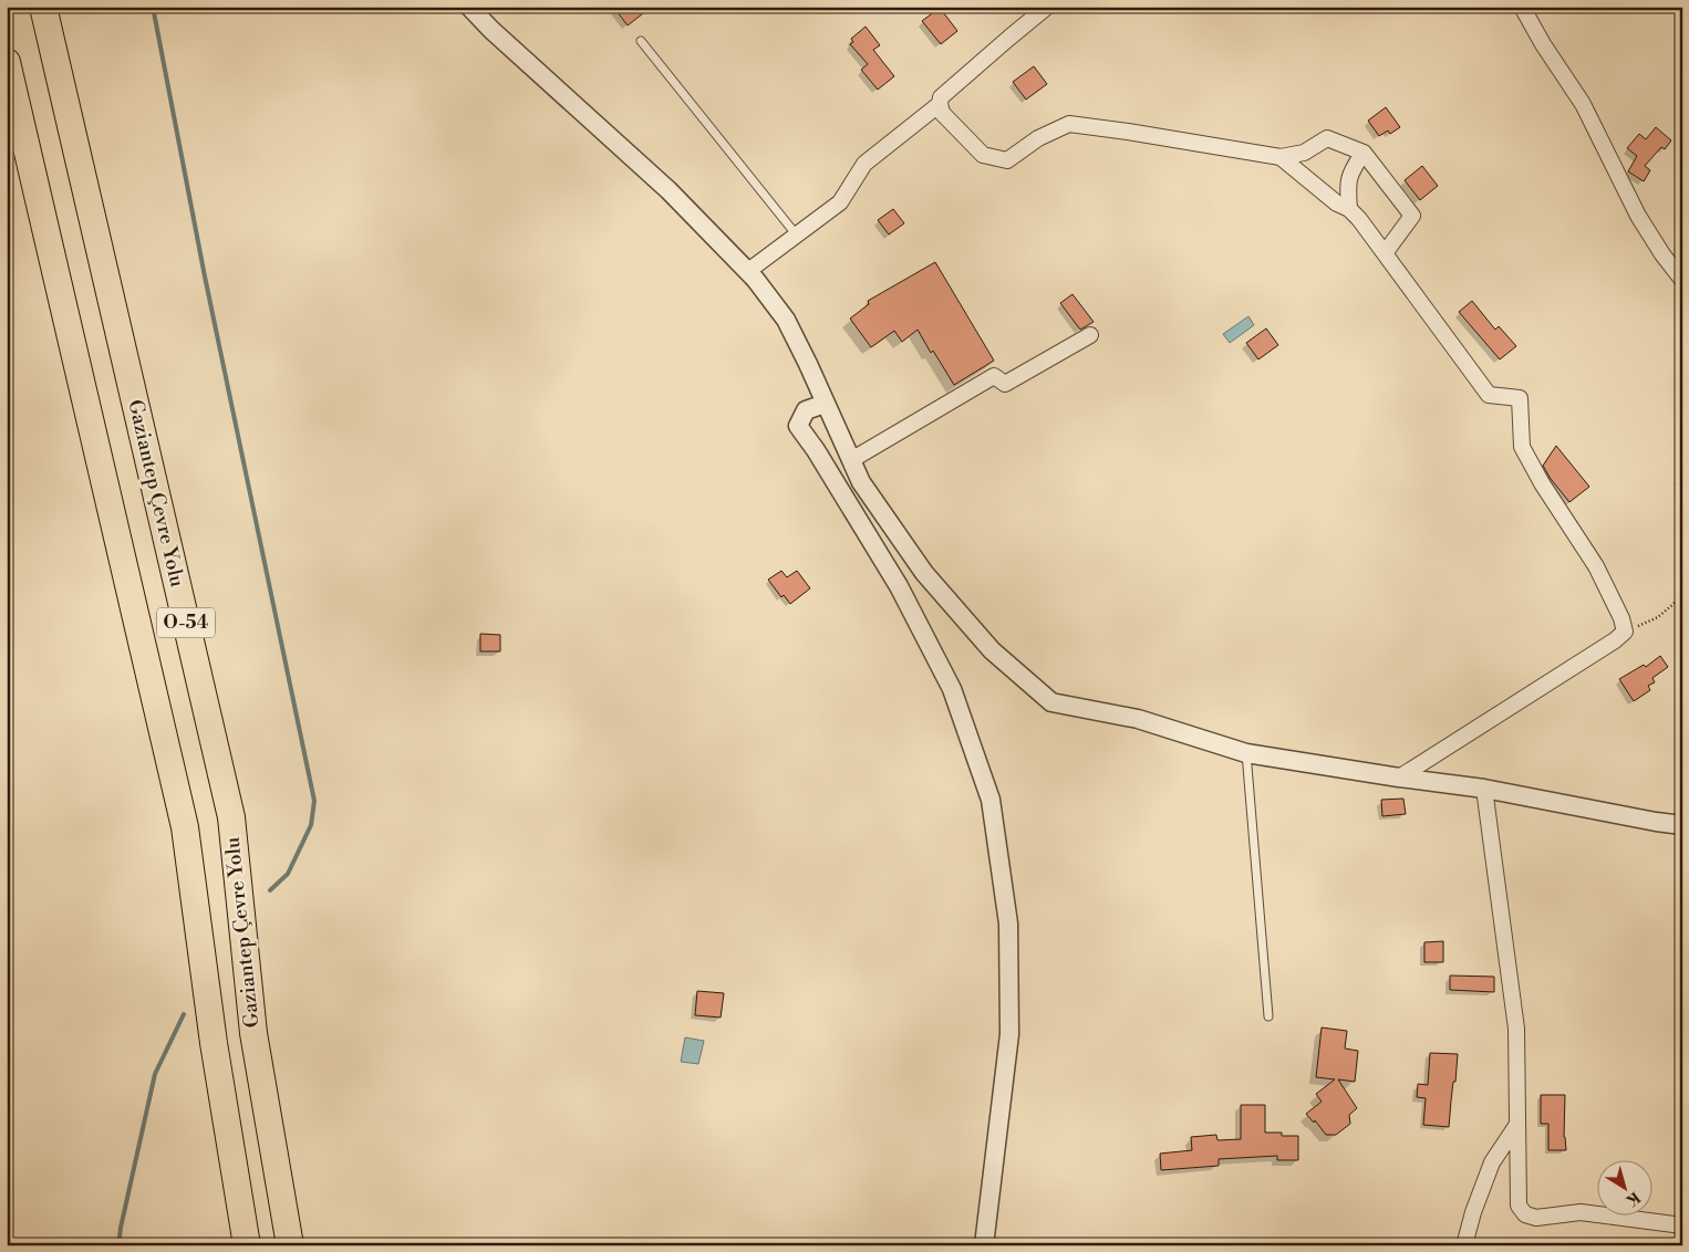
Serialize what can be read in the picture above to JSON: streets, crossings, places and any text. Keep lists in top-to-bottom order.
{
  "streets": {
    "highway": ["Gaziantep Çevre Yolu", "O-54"]
  },
  "north": "bottom right"
}
